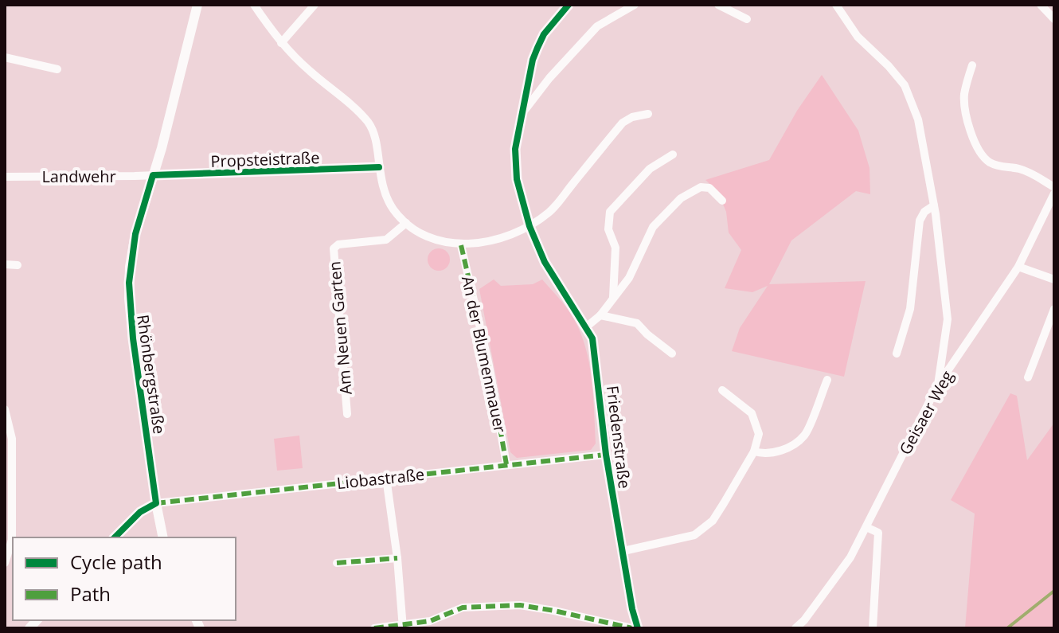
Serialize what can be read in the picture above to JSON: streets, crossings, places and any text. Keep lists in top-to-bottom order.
{
  "streets": {
    "street": [
      "Propsteistraße",
      "Landwehr",
      "Am Neuen Garten",
      "An der Blumenmauer",
      "Rhönbergstraße",
      "Geisaer Weg",
      "Friedenstraße",
      "Liobastraße"
    ]
  },
  "crossings": [
    ["Propsteistraße", "Landwehr"],
    ["Propsteistraße", "Rhönbergstraße"],
    ["Landwehr", "Rhönbergstraße"],
    ["An der Blumenmauer", "Liobastraße"],
    ["Rhönbergstraße", "Liobastraße"],
    ["Friedenstraße", "Liobastraße"]
  ],
  "legend": ["Cycle path", "Path"]
}
